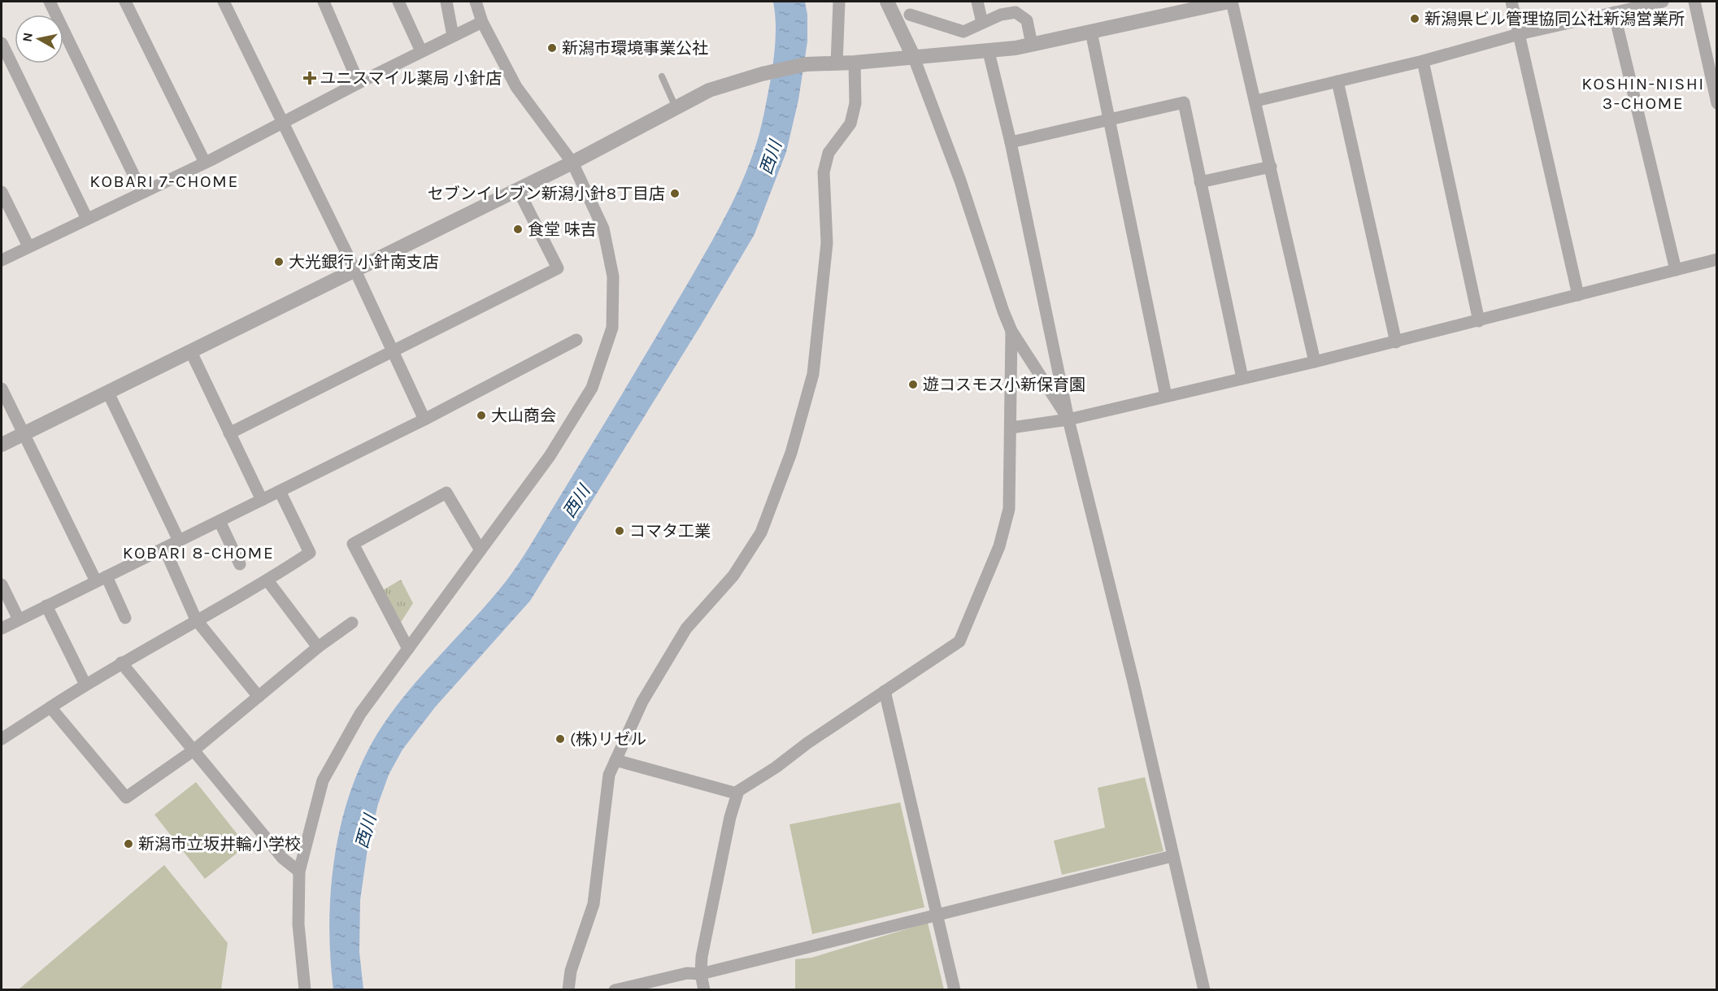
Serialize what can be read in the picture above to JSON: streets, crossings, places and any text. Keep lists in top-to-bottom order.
{
  "districts": ["KOSHIN-NISHI 3-CHOME", "KOBARI 7-CHOME", "KOBARI 8-CHOME"],
  "water": ["西川"],
  "places": {
    "other": [
      "新潟県ビル管理協同公社新潟営業所",
      "新潟市環境事業公社",
      "セブンイレブン新潟小針8丁目店",
      "食堂 味吉",
      "大光銀行 小針南支店",
      "遊コスモス小新保育園",
      "大山商会",
      "コマタ工業",
      "(株)リゼル",
      "新潟市立坂井輪小学校"
    ],
    "health": ["ユニスマイル薬局 小針店"]
  },
  "north": "left"
}
